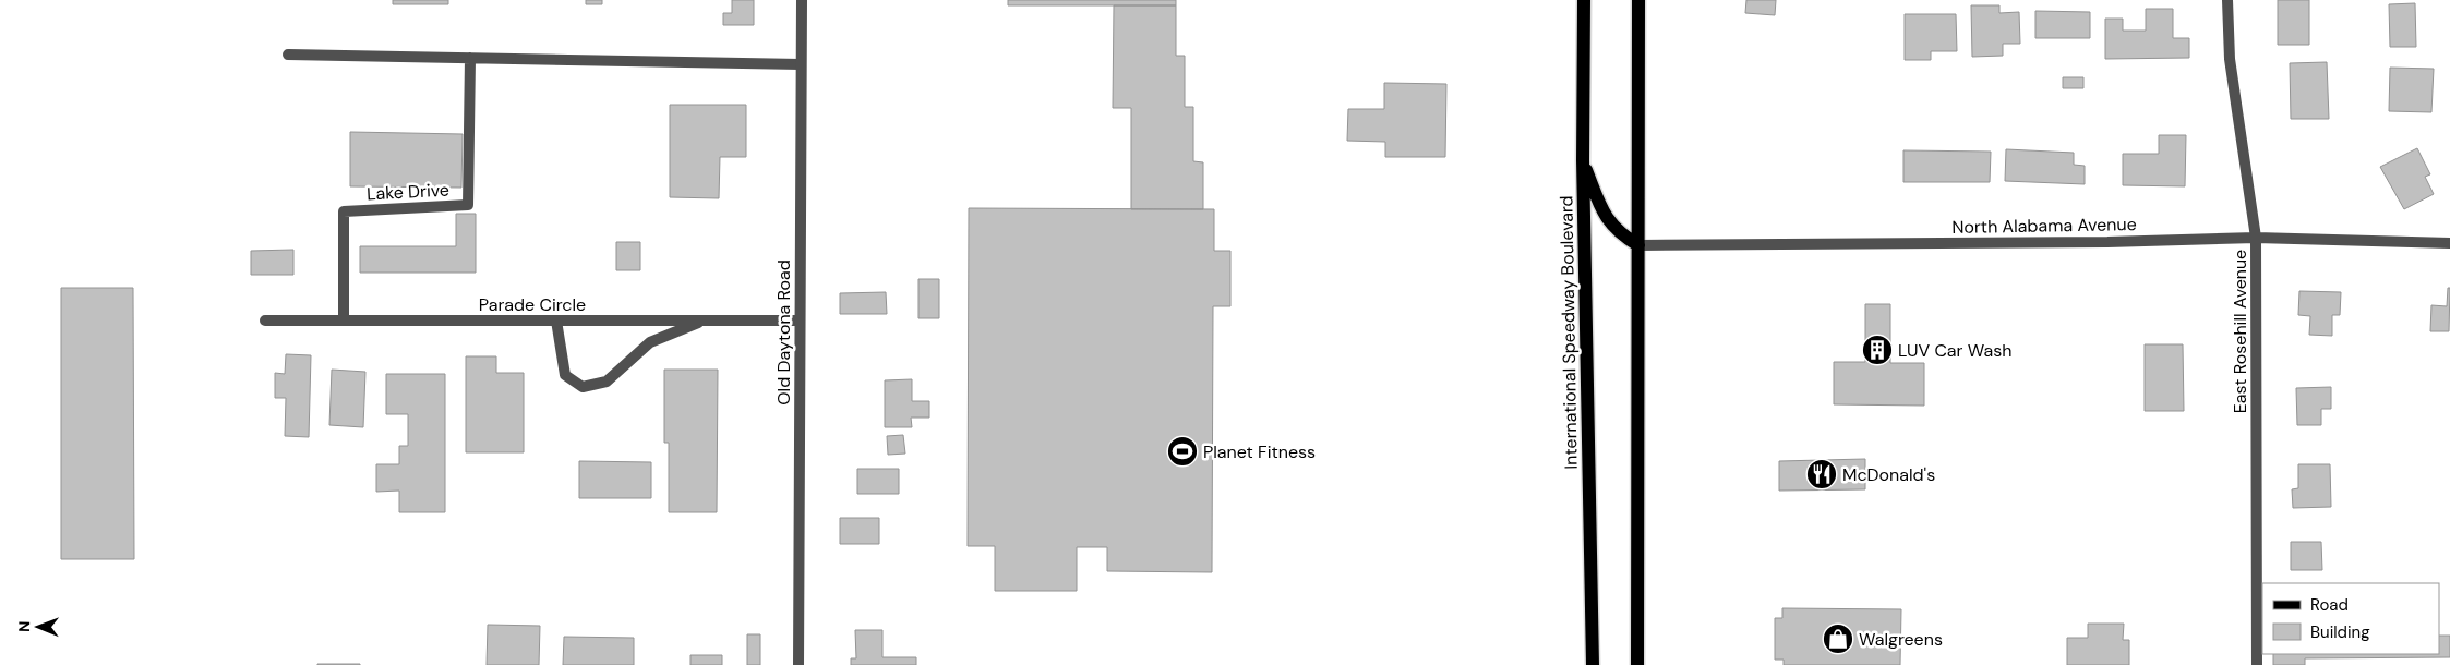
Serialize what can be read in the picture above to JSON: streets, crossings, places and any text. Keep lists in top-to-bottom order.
{
  "streets": {
    "main road": ["International Speedway Boulevard"],
    "street": [
      "Lake Drive",
      "North Alabama Avenue",
      "Parade Circle",
      "East Rosehill Avenue",
      "Old Daytona Road"
    ]
  },
  "crossings": [
    ["Lake Drive", "Parade Circle"],
    ["North Alabama Avenue", "East Rosehill Avenue"],
    ["Parade Circle", "Old Daytona Road"]
  ],
  "places": {
    "building": ["LUV Car Wash"],
    "sports": ["Planet Fitness"],
    "restaurant": ["McDonald's"],
    "shop": ["Walgreens"]
  },
  "legend": ["Road", "Building"],
  "north": "left"
}
